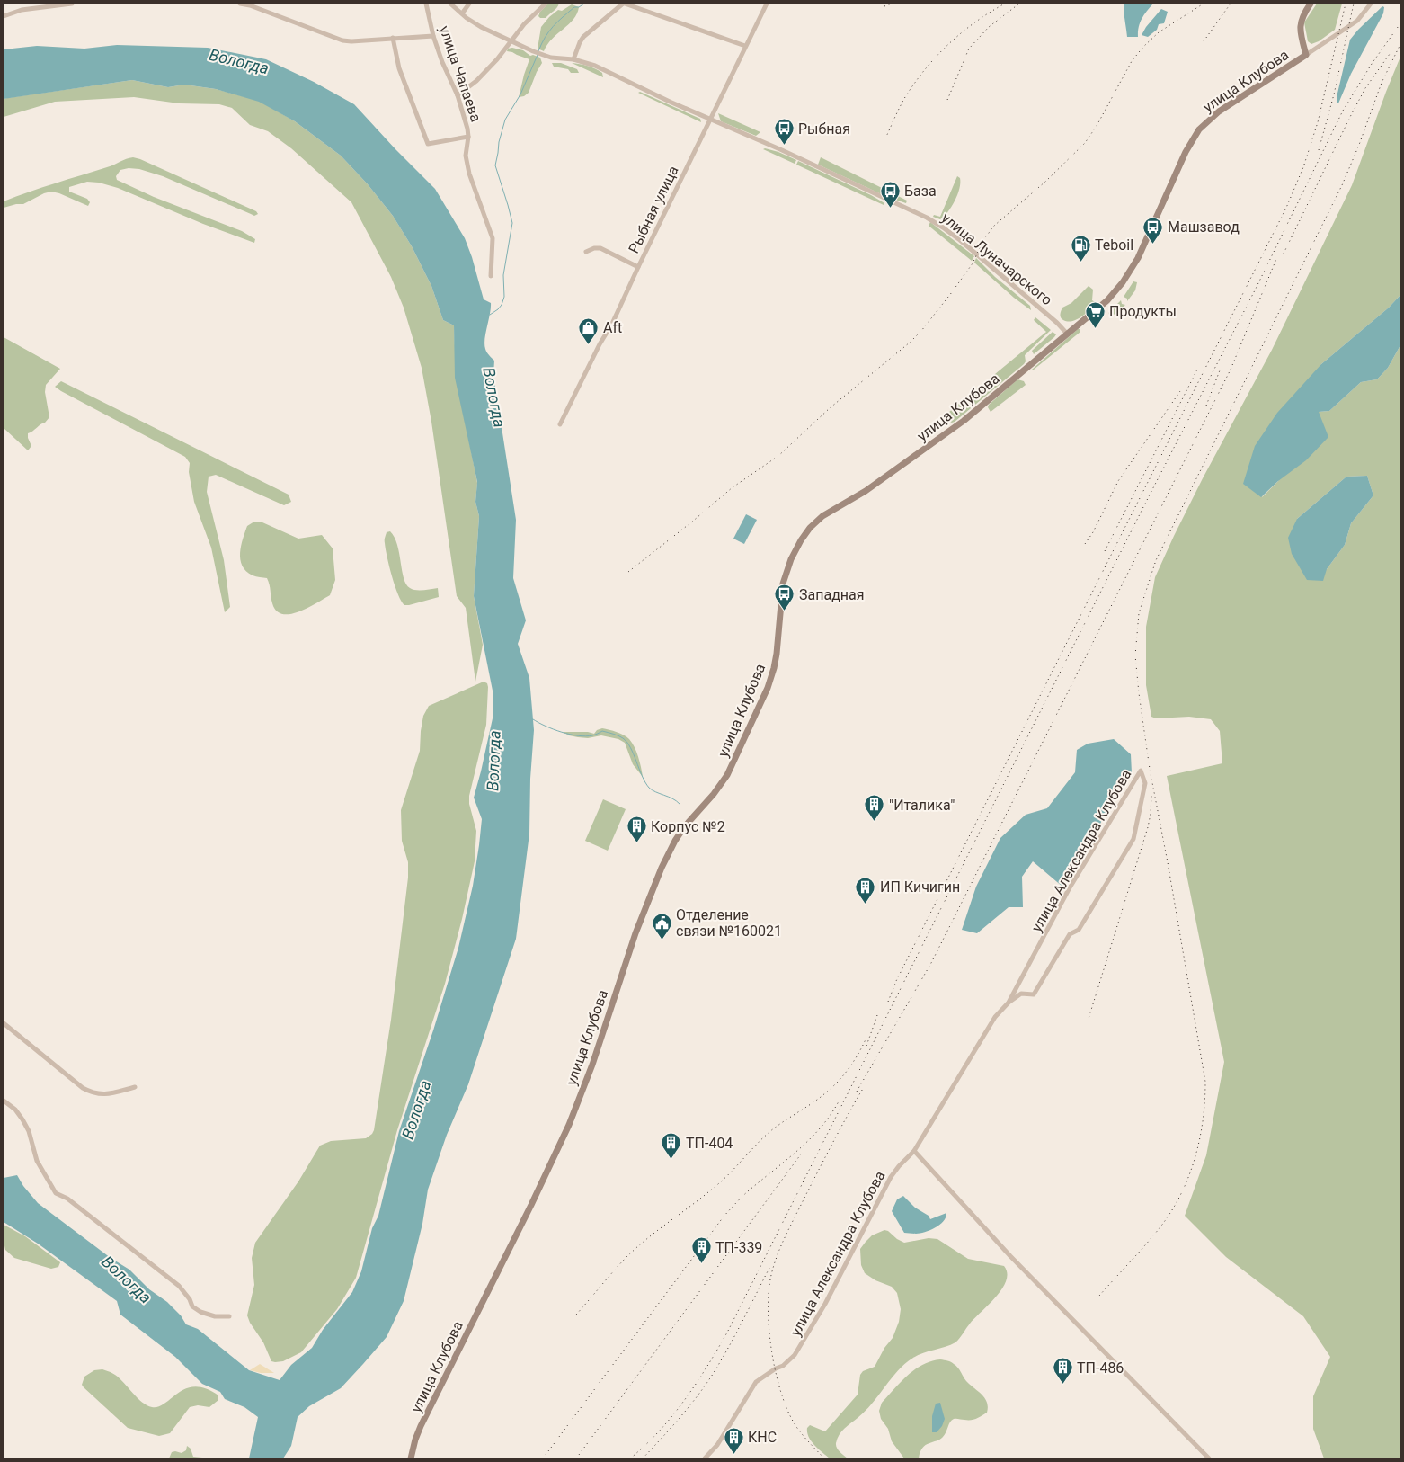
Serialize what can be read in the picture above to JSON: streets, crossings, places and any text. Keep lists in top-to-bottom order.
{
  "streets": {
    "main road": ["улица Клубова"],
    "street": [
      "улица Чапаева",
      "Рыбная улица",
      "улица Луначарского",
      "улица Александра Клубова"
    ]
  },
  "crossings": [
    ["улица Клубова", "улица Луначарского"],
    ["Рыбная улица", "улица Луначарского"]
  ],
  "water": ["Вологда"],
  "places": {
    "bus stop": [
      "Рыбная",
      "База",
      "Машзавод",
      "Западная"
    ],
    "fuel station": ["Teboil"],
    "supermarket": ["Продукты"],
    "shop": ["Aft"],
    "building": [
      "\"Италика\"",
      "Корпус №2",
      "ИП Кичигин",
      "ТП-404",
      "ТП-339",
      "ТП-486",
      "КНС"
    ],
    "public building": ["Отделение связи №160021"]
  }
}
